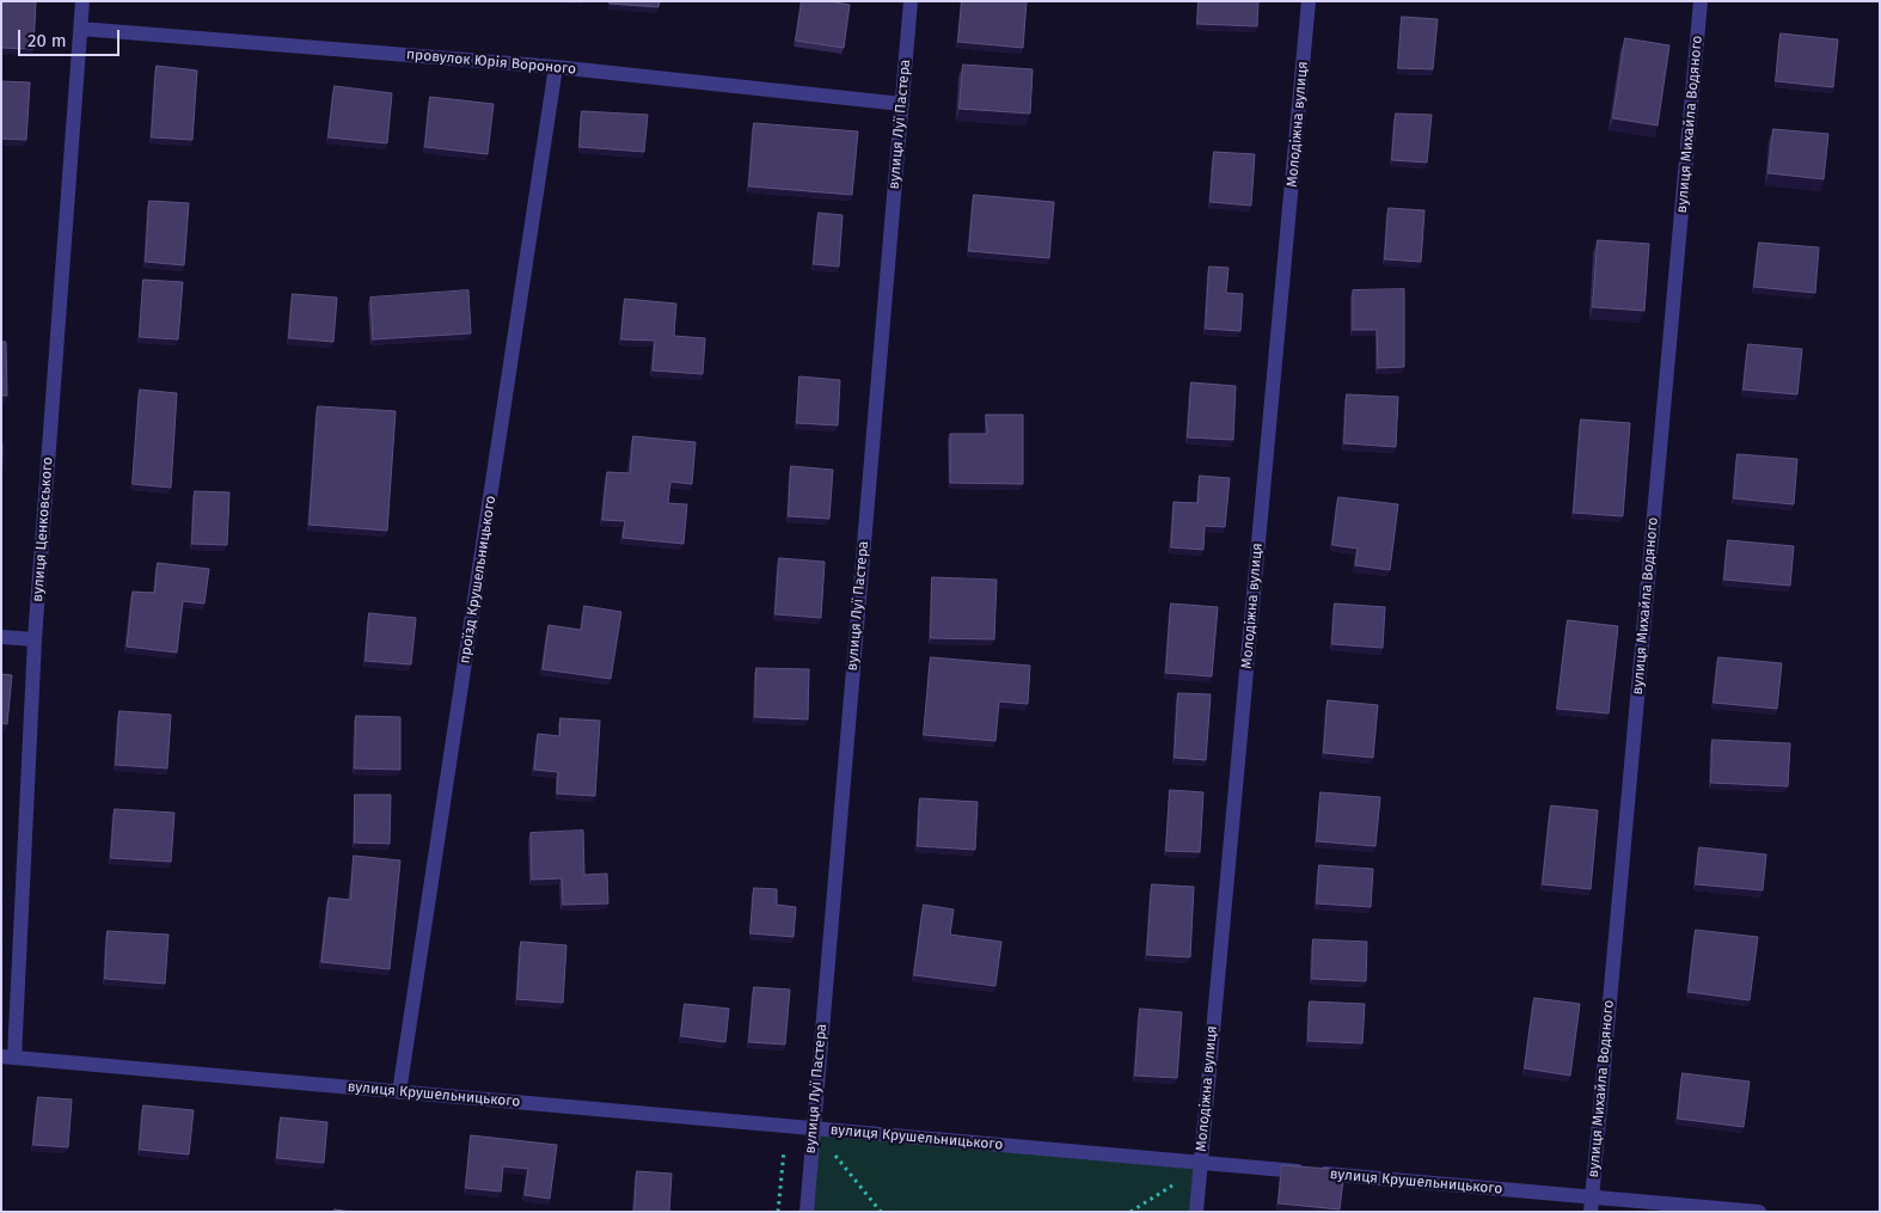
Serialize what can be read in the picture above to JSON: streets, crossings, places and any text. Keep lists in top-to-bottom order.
{
  "streets": {
    "street": [
      "провулок Юрія Вороного",
      "вулиця Луї Пастера",
      "Молодіжна вулиця",
      "вулиця Михайла Водяного",
      "вулиця Ценковського",
      "проїзд Крушельницького",
      "вулиця Крушельницького"
    ]
  },
  "crossings": [
    ["провулок Юрія Вороного", "вулиця Луї Пастера"],
    ["провулок Юрія Вороного", "вулиця Ценковського"],
    ["провулок Юрія Вороного", "проїзд Крушельницького"],
    ["вулиця Луї Пастера", "вулиця Крушельницького"],
    ["Молодіжна вулиця", "вулиця Крушельницького"],
    ["вулиця Михайла Водяного", "вулиця Крушельницького"],
    ["вулиця Ценковського", "вулиця Крушельницького"],
    ["проїзд Крушельницького", "вулиця Крушельницького"]
  ],
  "scale_bar": "20 m"
}
